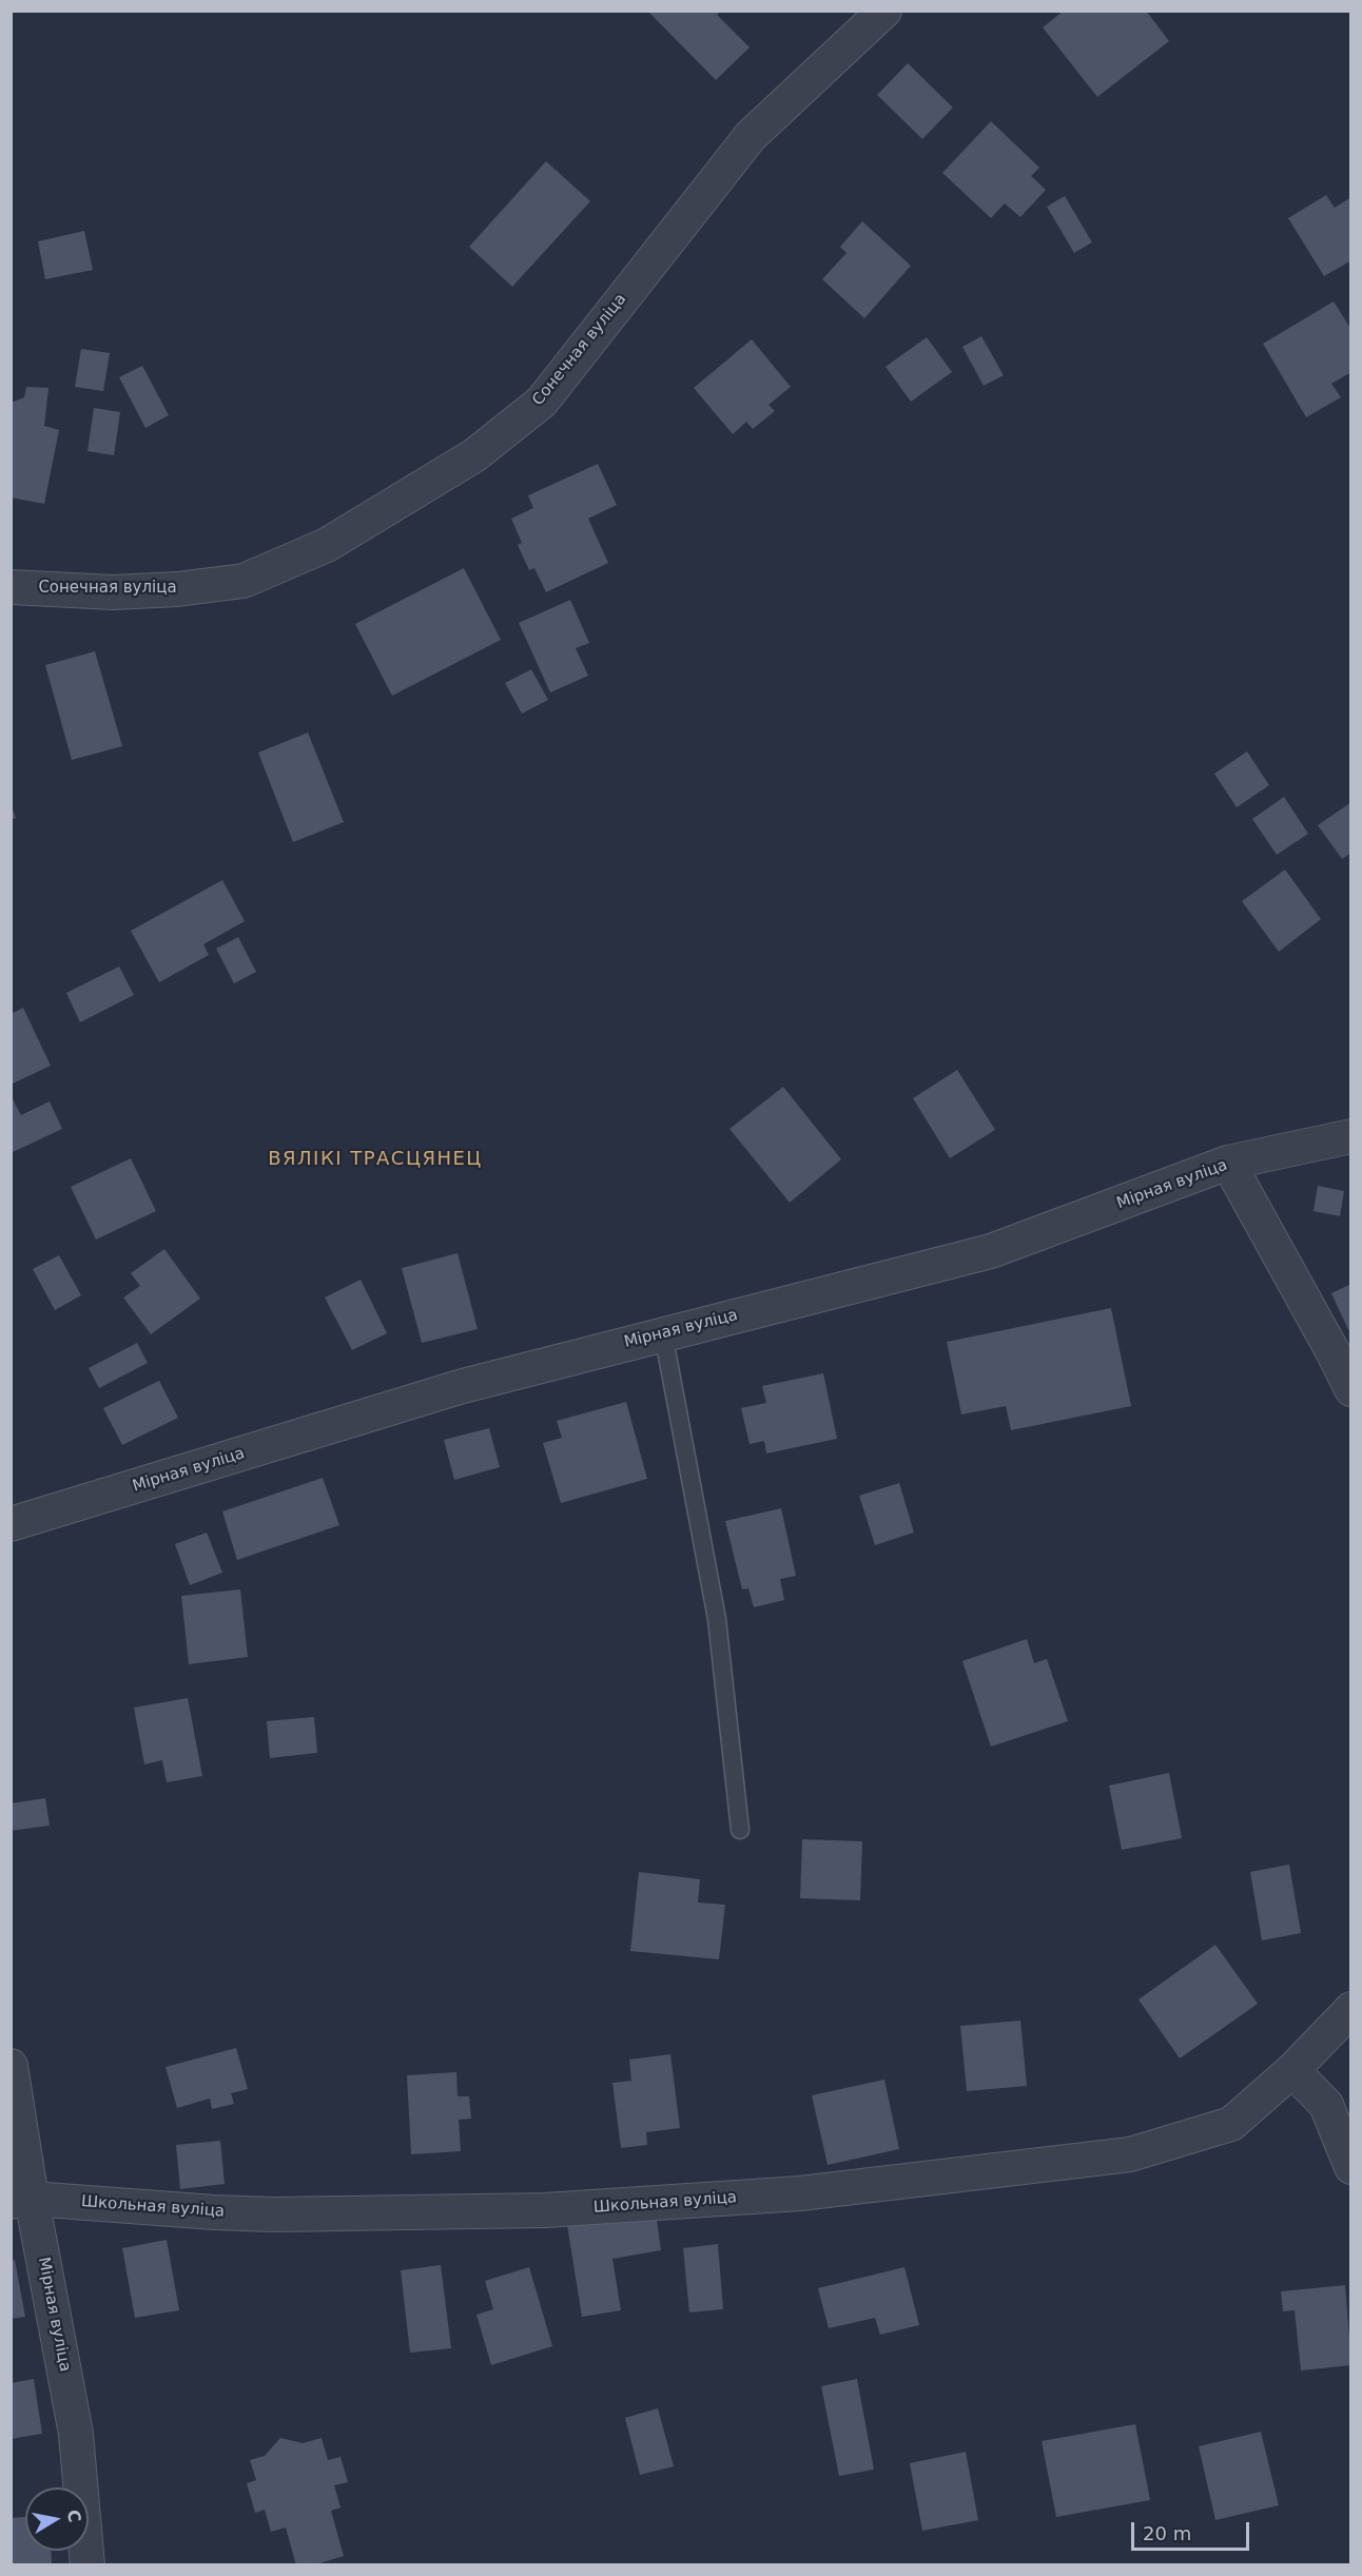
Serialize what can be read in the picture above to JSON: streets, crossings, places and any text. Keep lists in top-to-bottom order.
{
  "streets": {
    "street": ["Сонечная вуліца", "Мірная вуліца", "Школьная вуліца"]
  },
  "crossings": [
    ["Мірная вуліца", "Школьная вуліца"]
  ],
  "districts": ["ВЯЛІКІ ТРАСЦЯНЕЦ"],
  "scale_bar": "20 m",
  "north": "right"
}
